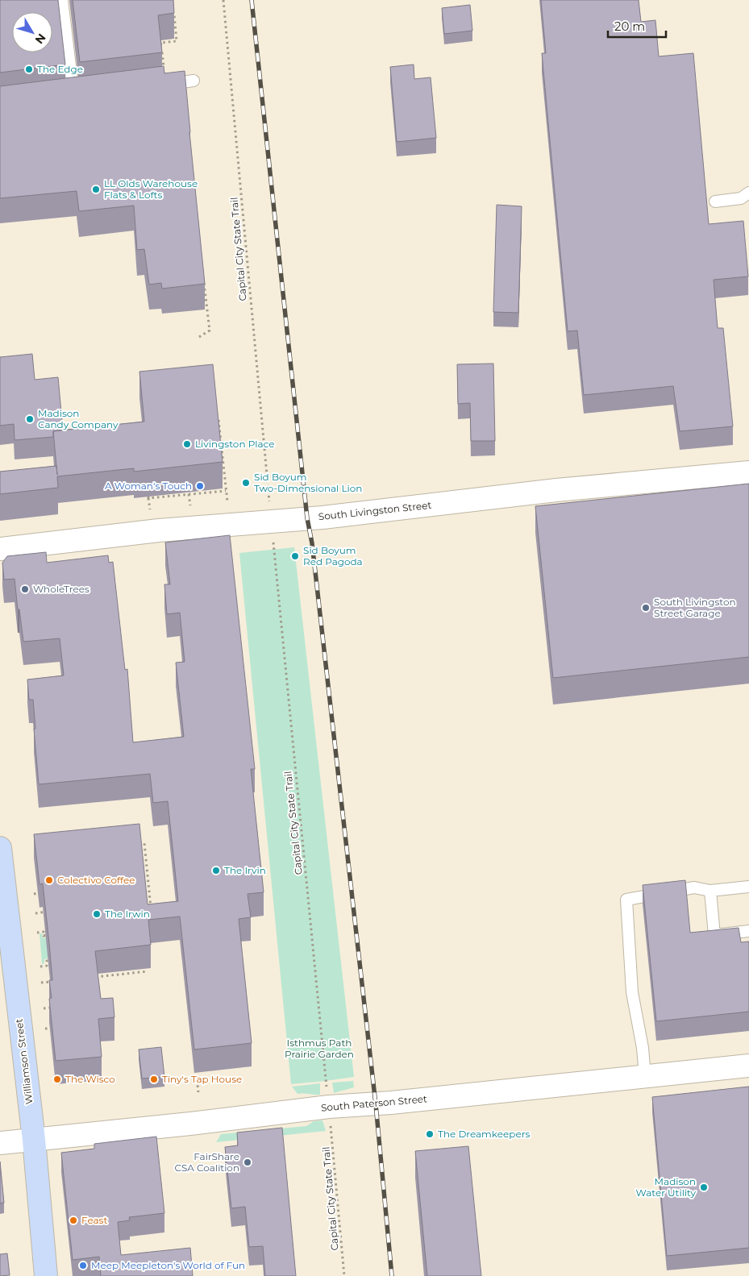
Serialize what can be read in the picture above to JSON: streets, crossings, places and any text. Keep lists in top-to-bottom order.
{
  "streets": {
    "street": ["South Livingston Street", "Williamson Street", "South Paterson Street"],
    "path": ["Capital City State Trail"]
  },
  "crossings": [
    ["Williamson Street", "South Paterson Street"]
  ],
  "parks": ["Isthmus Path Prairie Garden"],
  "places": [
    "The Edge",
    "LL Olds Warehouse Flats & Lofts",
    "Madison Candy Company",
    "Livingston Place",
    "Sid Boyum Two-Dimensional Lion",
    "A Woman's Touch",
    "Sid Boyum Red Pagoda",
    "WholeTrees",
    "South Livingston Street Garage",
    "The Irvin",
    "Colectivo Coffee",
    "The Irwin",
    "The Wisco",
    "Tiny's Tap House",
    "The Dreamkeepers",
    "FairShare CSA Coalition",
    "Madison Water Utility",
    "Feast",
    "Meep Meepleton's World of Fun"
  ],
  "scale_bar": "20 m",
  "north": "bottom right"
}
